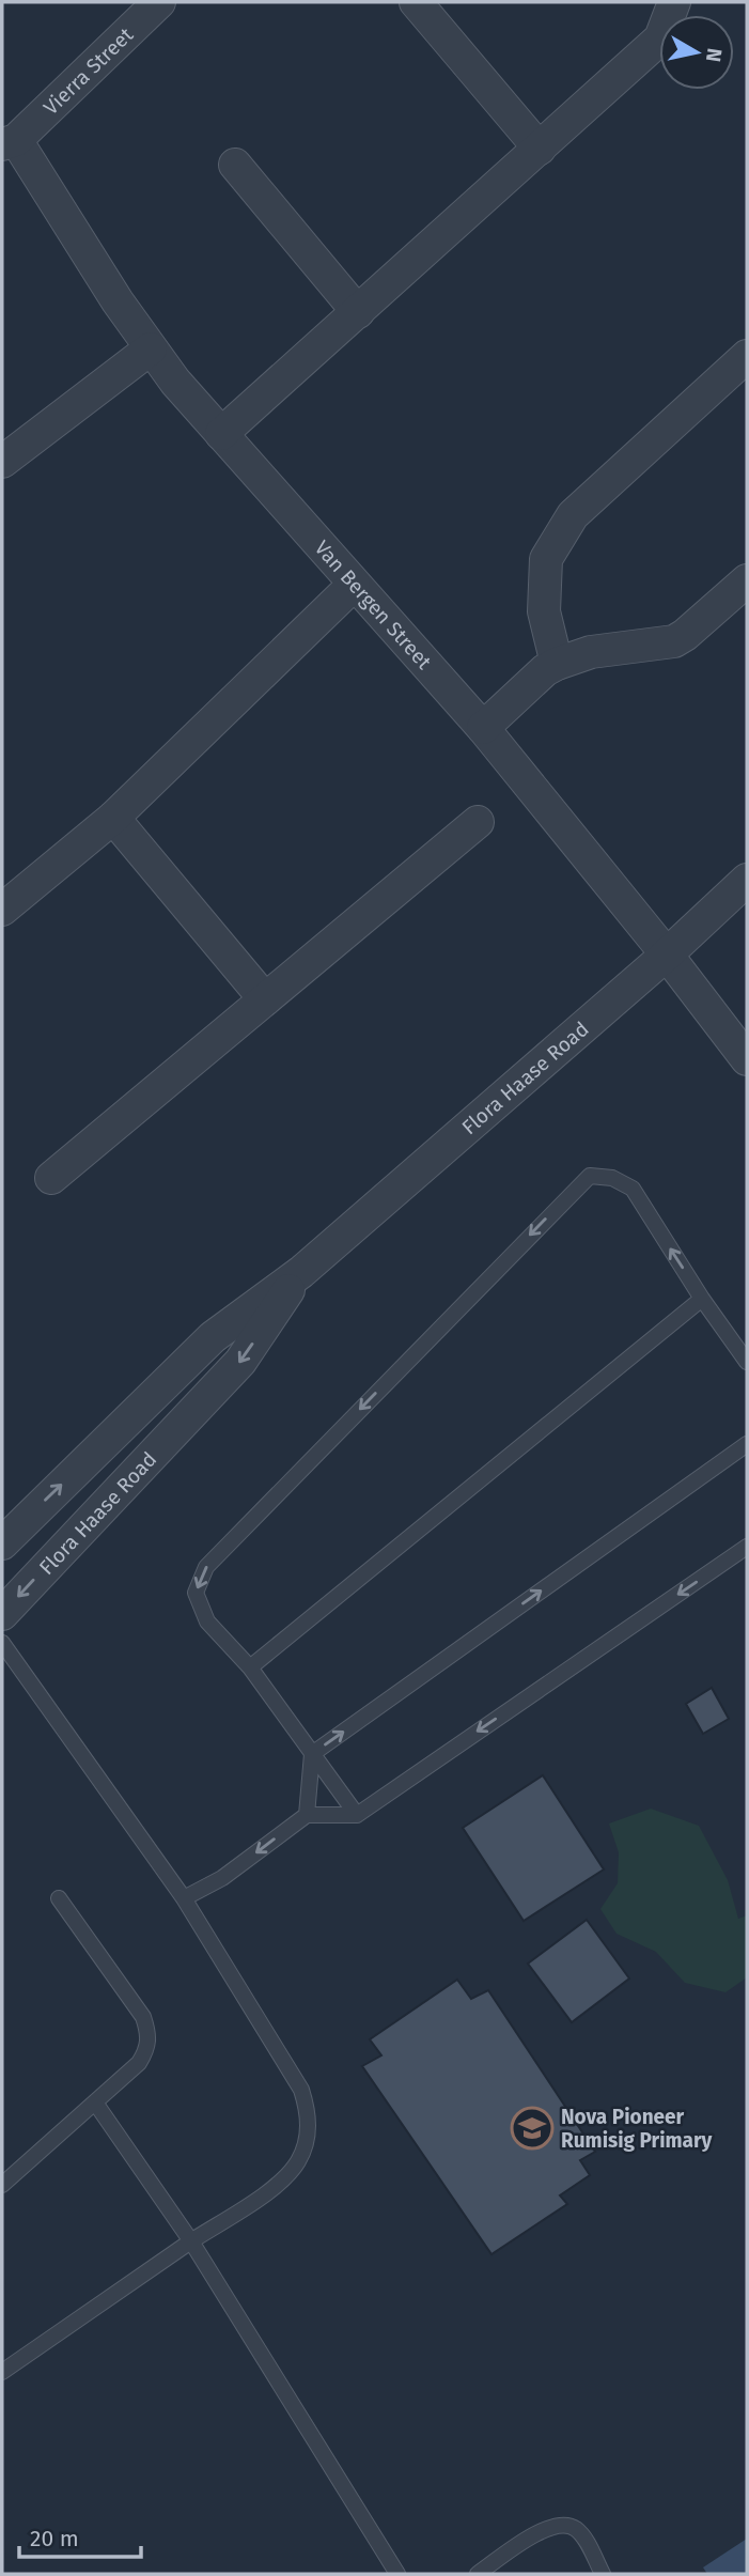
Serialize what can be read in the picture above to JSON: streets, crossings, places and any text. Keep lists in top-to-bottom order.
{
  "streets": {
    "street": ["Vierra Street", "Van Bergen Street", "Flora Haase Road"]
  },
  "crossings": [
    ["Vierra Street", "Van Bergen Street"],
    ["Van Bergen Street", "Flora Haase Road"]
  ],
  "places": {
    "school or university": ["Nova Pioneer Rumisig Primary"]
  },
  "scale_bar": "20 m",
  "north": "right"
}
